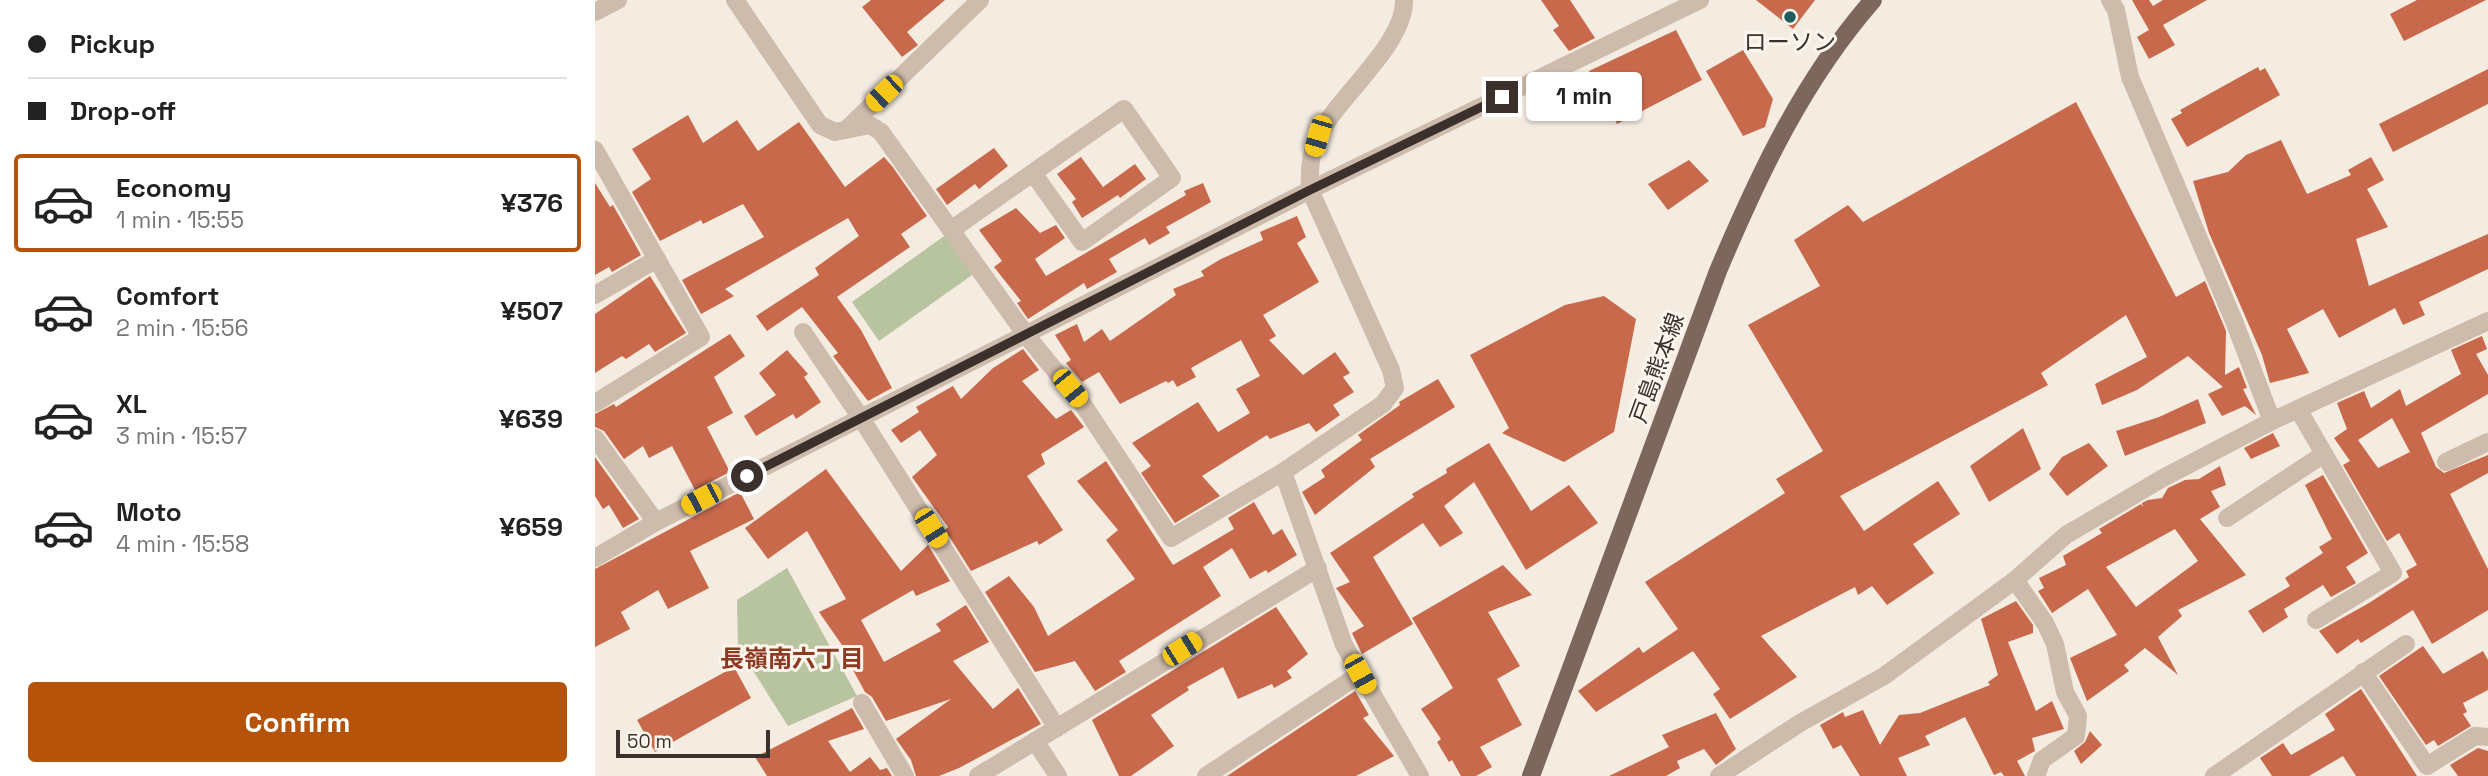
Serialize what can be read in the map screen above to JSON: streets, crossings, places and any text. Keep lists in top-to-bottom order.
{
  "streets": {
    "main road": ["戸島熊本線"]
  },
  "districts": ["長嶺南六丁目"],
  "places": ["ローソン"],
  "scale_bar": "50 m",
  "page": {
    "banner": ["Pickup", "Drop-off"],
    "bubble": "1 min",
    "list": [
      {
        "name": "Economy",
        "note": "1 min · 15:55",
        "value": "¥376"
      },
      {
        "name": "Comfort",
        "note": "2 min · 15:56",
        "value": "¥507"
      },
      {
        "name": "XL",
        "note": "3 min · 15:57",
        "value": "¥639"
      },
      {
        "name": "Moto",
        "note": "4 min · 15:58",
        "value": "¥659"
      }
    ],
    "buttons": "Confirm",
    "scale": "50 m"
  }
}
